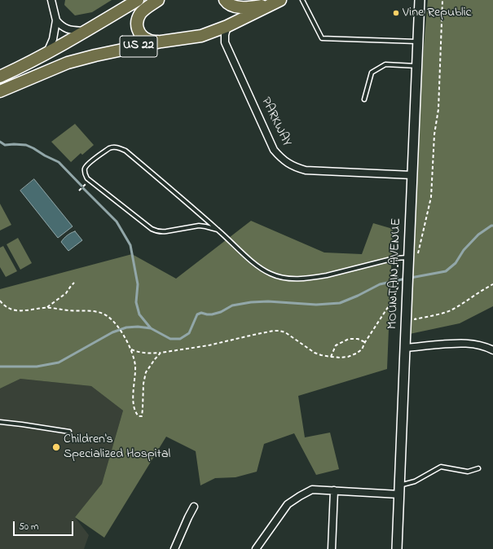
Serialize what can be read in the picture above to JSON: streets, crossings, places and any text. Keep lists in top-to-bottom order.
{
  "streets": {
    "highway": ["US 22"],
    "street": ["PARKWAY", "MOUNTAIN AVENUE"]
  },
  "crossings": [
    ["US 22", "PARKWAY"],
    ["PARKWAY", "MOUNTAIN AVENUE"]
  ],
  "places": ["Vine Republic", "Children's Specialized Hospital"],
  "scale_bar": "50 m"
}
